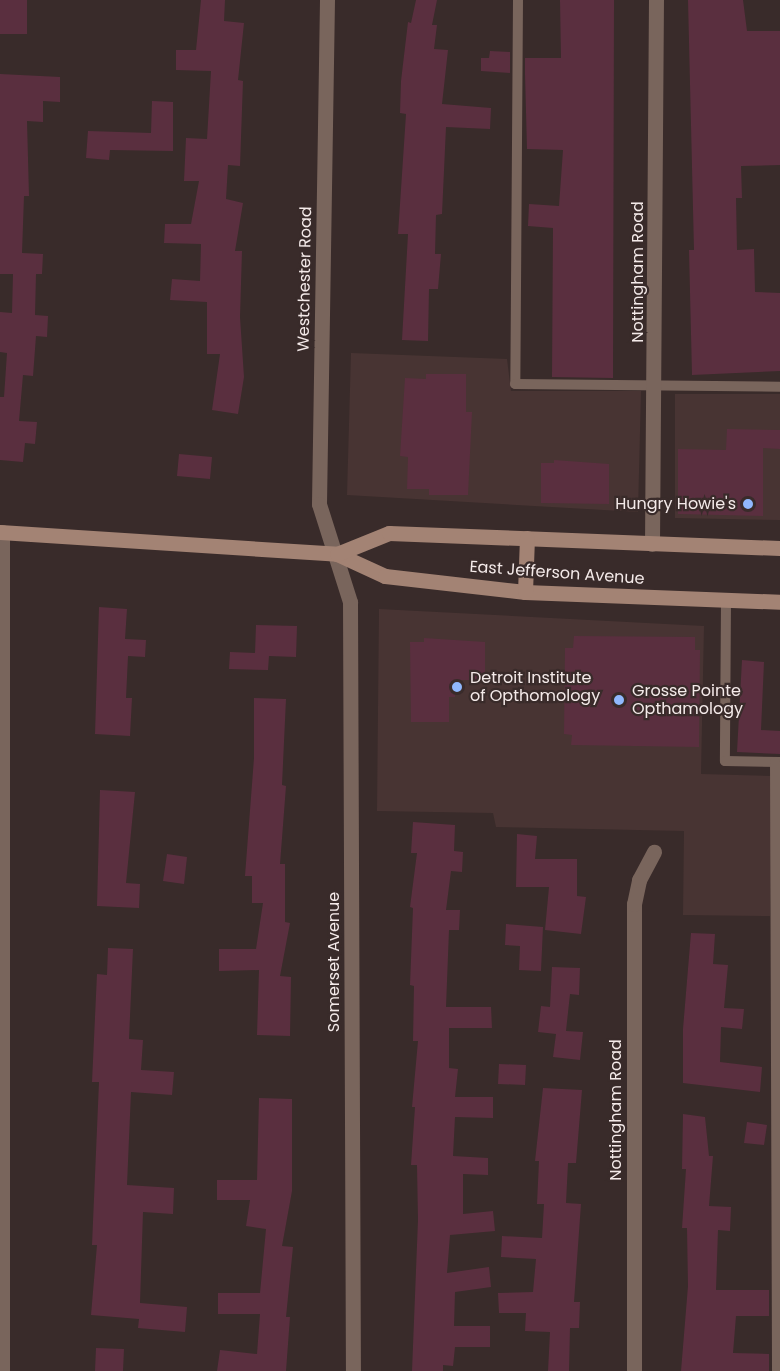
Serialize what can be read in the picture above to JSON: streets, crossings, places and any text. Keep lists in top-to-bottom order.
{
  "streets": {
    "main road": ["East Jefferson Avenue"],
    "street": ["Nottingham Road", "Westchester Road", "Somerset Avenue"]
  },
  "crossings": [
    ["Nottingham Road", "East Jefferson Avenue"],
    ["Westchester Road", "East Jefferson Avenue"],
    ["Westchester Road", "Somerset Avenue"],
    ["East Jefferson Avenue", "Somerset Avenue"]
  ],
  "places": ["Hungry Howie's", "Detroit Institute of Opthomology", "Grosse Pointe Opthamology"]
}
